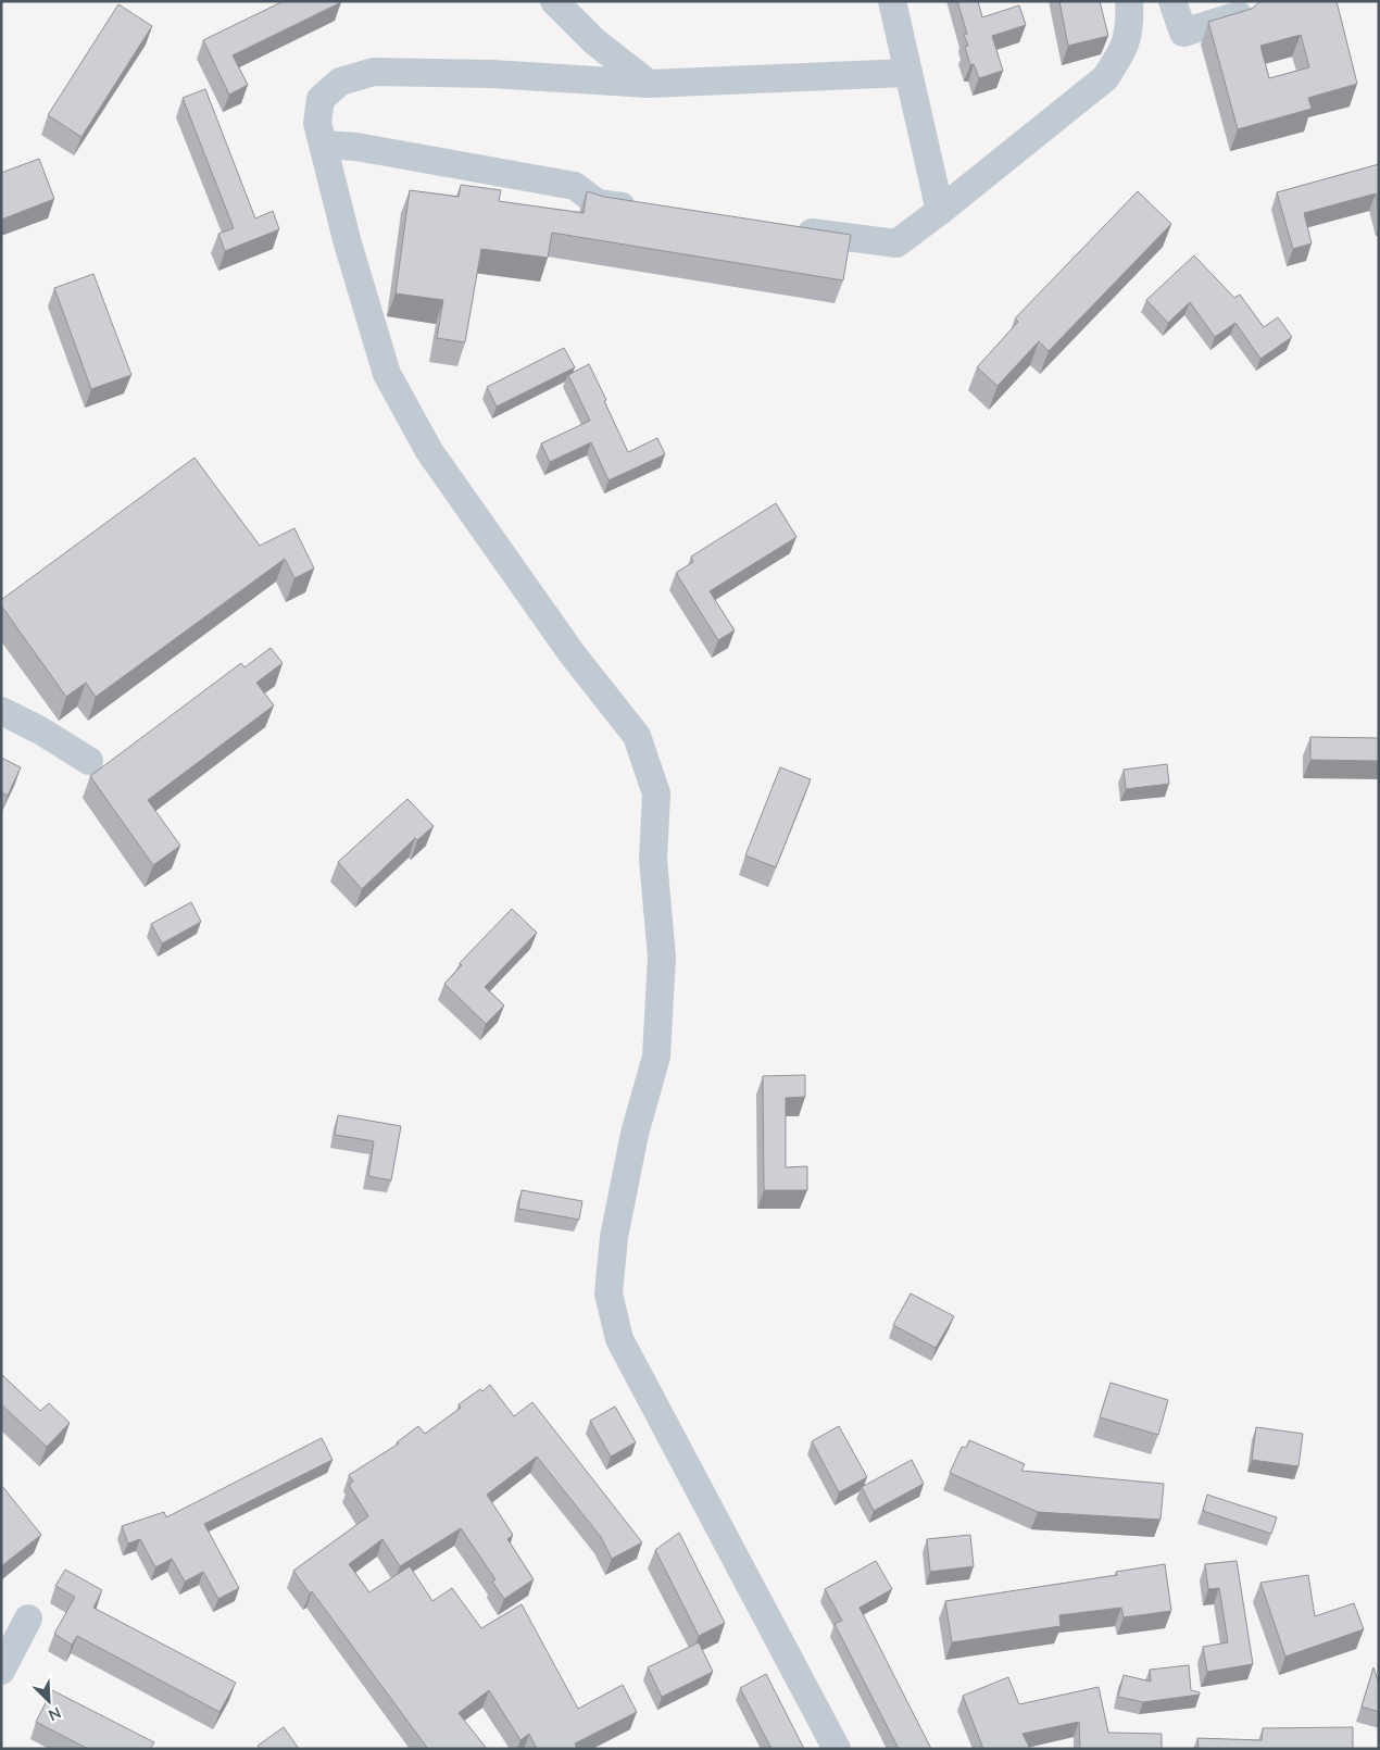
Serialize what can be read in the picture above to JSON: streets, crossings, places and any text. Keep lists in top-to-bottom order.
{
  "north": "bottom right"
}
